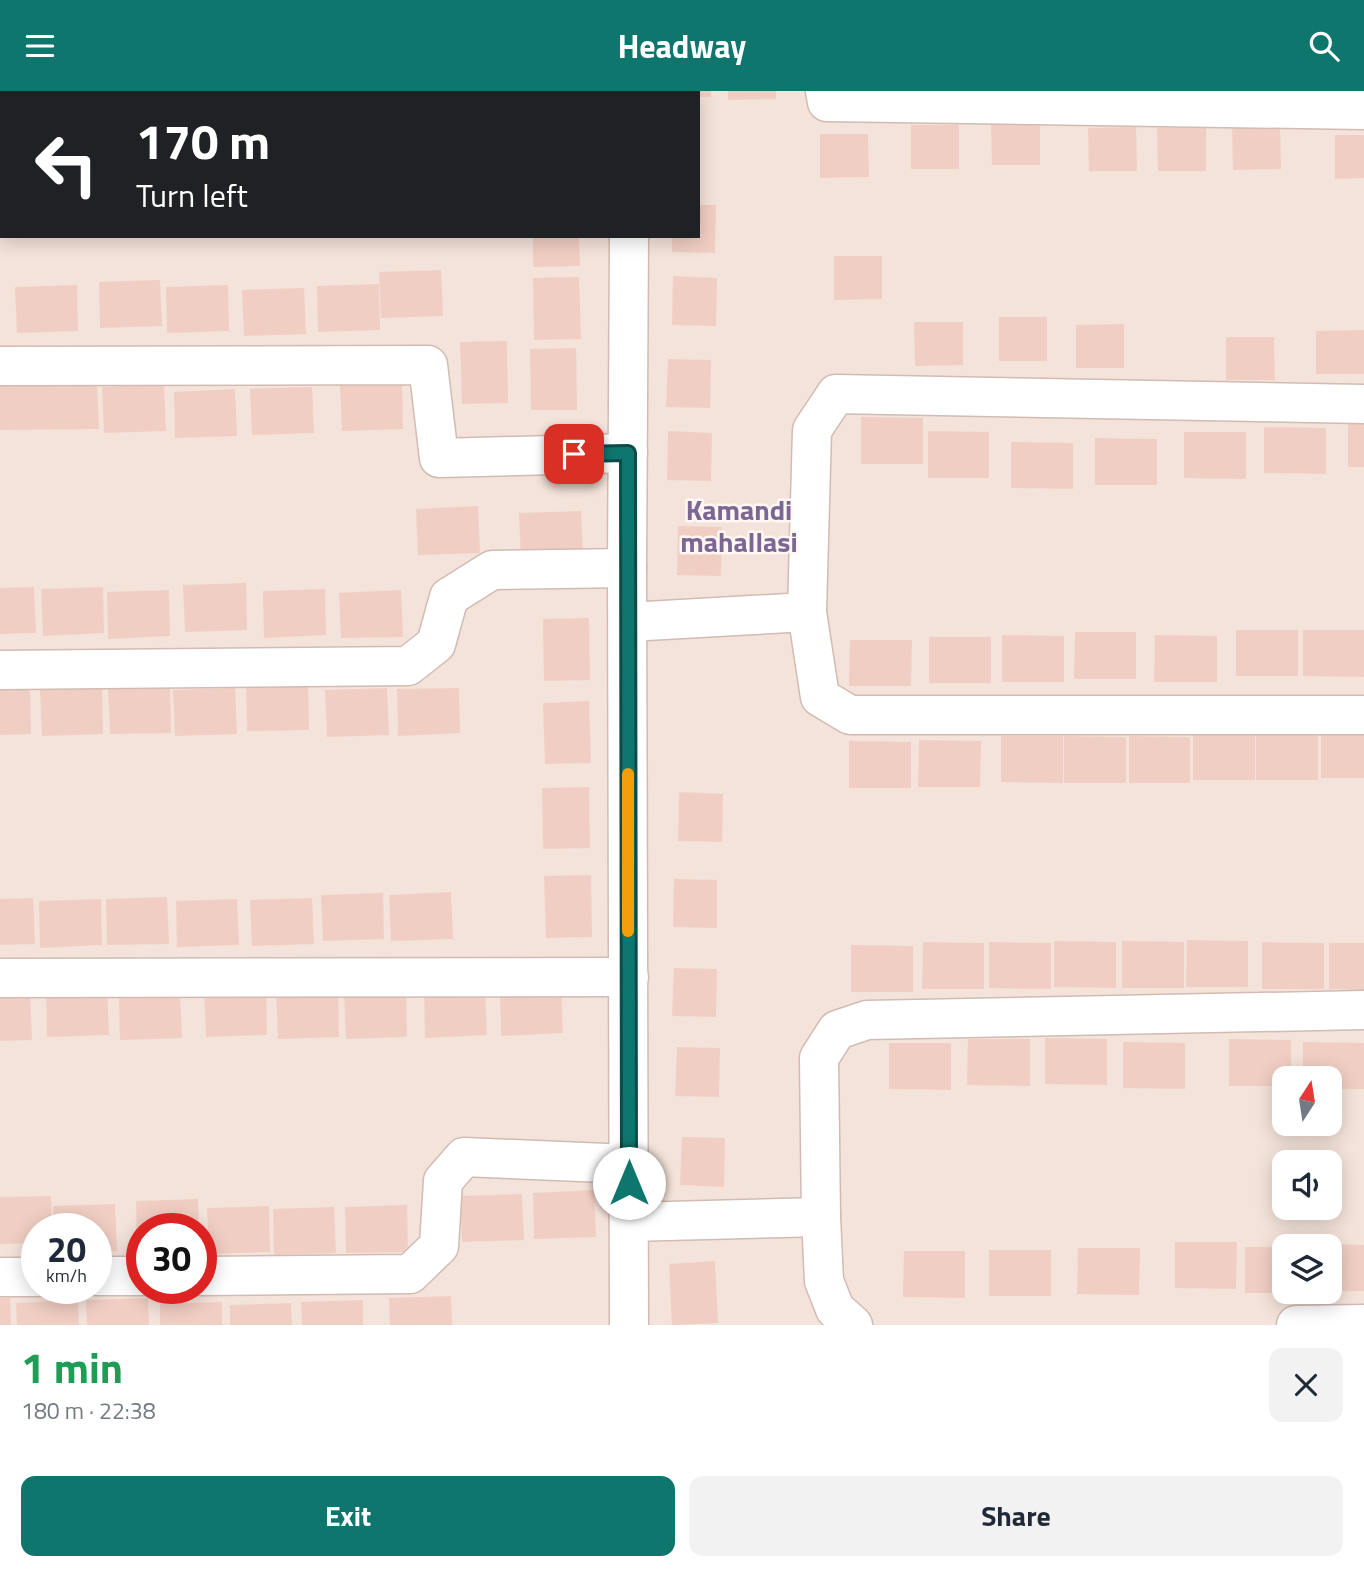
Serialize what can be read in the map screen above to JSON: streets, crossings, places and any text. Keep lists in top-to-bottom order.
{
  "districts": ["Kamandi mahallasi"],
  "north": "top",
  "page": {
    "header": "Headway",
    "turn": ["170 m", "Turn left"],
    "speed": "20 km/h",
    "limit": "30",
    "heading": ["1 min", "180 m · 22:38"],
    "buttons": ["Exit", "Share"]
  }
}
